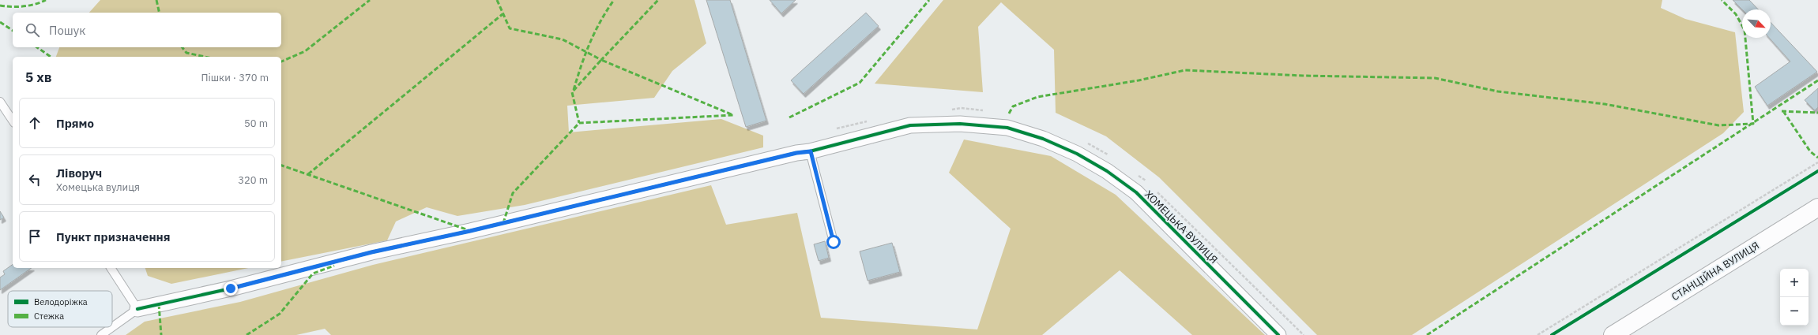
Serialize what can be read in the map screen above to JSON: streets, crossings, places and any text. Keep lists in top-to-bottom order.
{
  "streets": {
    "street": ["ХОМЕЦЬКА ВУЛИЦЯ", "СТАНЦІЙНА ВУЛИЦЯ"]
  },
  "legend": ["Велодоріжка", "Стежка"],
  "north": "bottom right",
  "page": {
    "search": "Пошук",
    "heading": ["5 хв", "Пішки · 370 m"],
    "list": [
      ["Прямо", "50 m"],
      ["Ліворуч", "Хомецька вулиця", "320 m"],
      "Пункт призначення"
    ],
    "map_buttons": ["+", "−"]
  }
}
